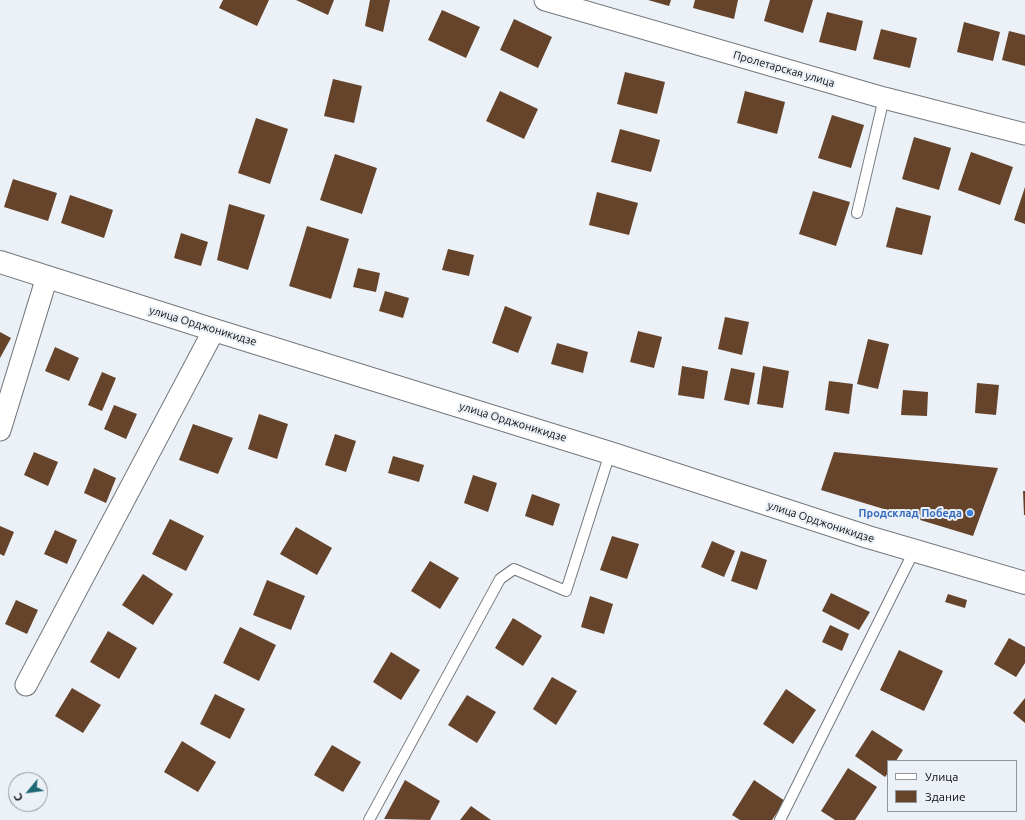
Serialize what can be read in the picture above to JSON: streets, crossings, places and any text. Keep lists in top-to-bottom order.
{
  "streets": {
    "street": ["Пролетарская улица", "улица Орджоникидзе"]
  },
  "places": ["Продсклад Победа"],
  "legend": ["Улица", "Здание"],
  "north": "bottom left"
}
